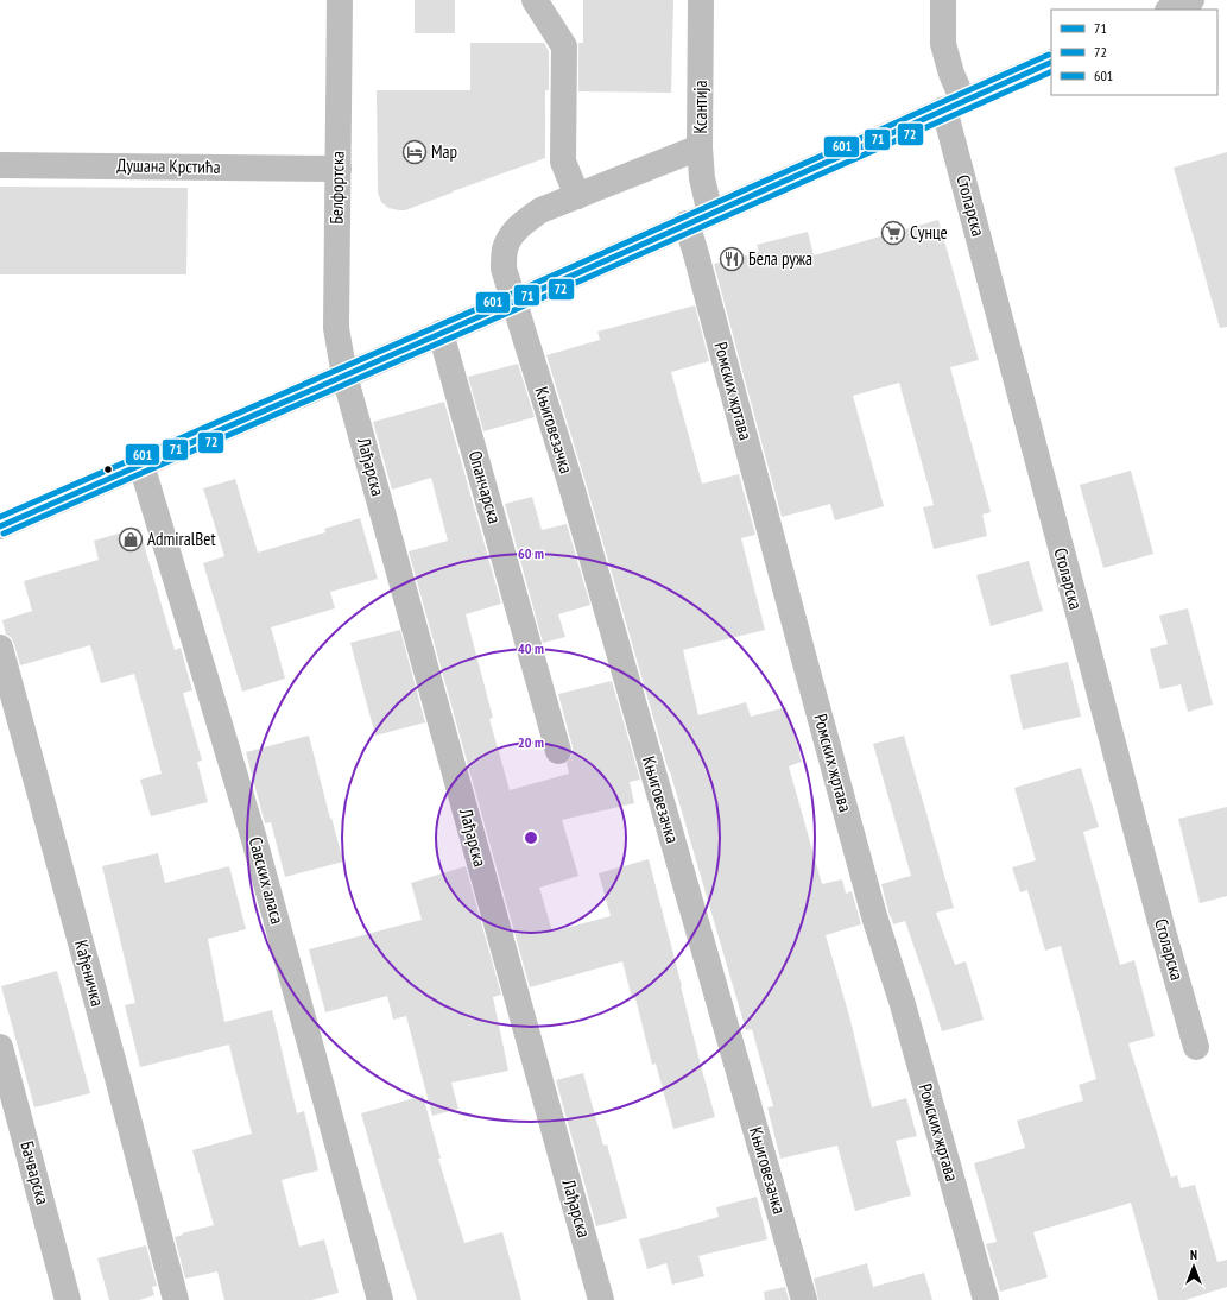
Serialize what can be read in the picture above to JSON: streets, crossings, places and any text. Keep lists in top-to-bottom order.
{
  "streets": {
    "street": [
      "Ксантија",
      "Душана Крстића",
      "Белфортска",
      "Столарска",
      "Ромских жртава",
      "Књиговезачка",
      "Лађарска",
      "Опанчарска",
      "Савских аласа",
      "Кађеничка",
      "Бачварска"
    ]
  },
  "crossings": [
    ["Ксантија", "Књиговезачка"],
    ["Душана Крстића", "Белфортска"],
    ["Белфортска", "Лађарска"]
  ],
  "places": {
    "hotel": ["Мар"],
    "supermarket": ["Сунце"],
    "restaurant": ["Бела ружа"],
    "shop": ["AdmiralBet"]
  },
  "lines": ["transit line 601", "transit line 71", "transit line 72"],
  "legend": ["71", "72", "601"],
  "north": "top",
  "rings": ["60 m", "40 m", "20 m"]
}
